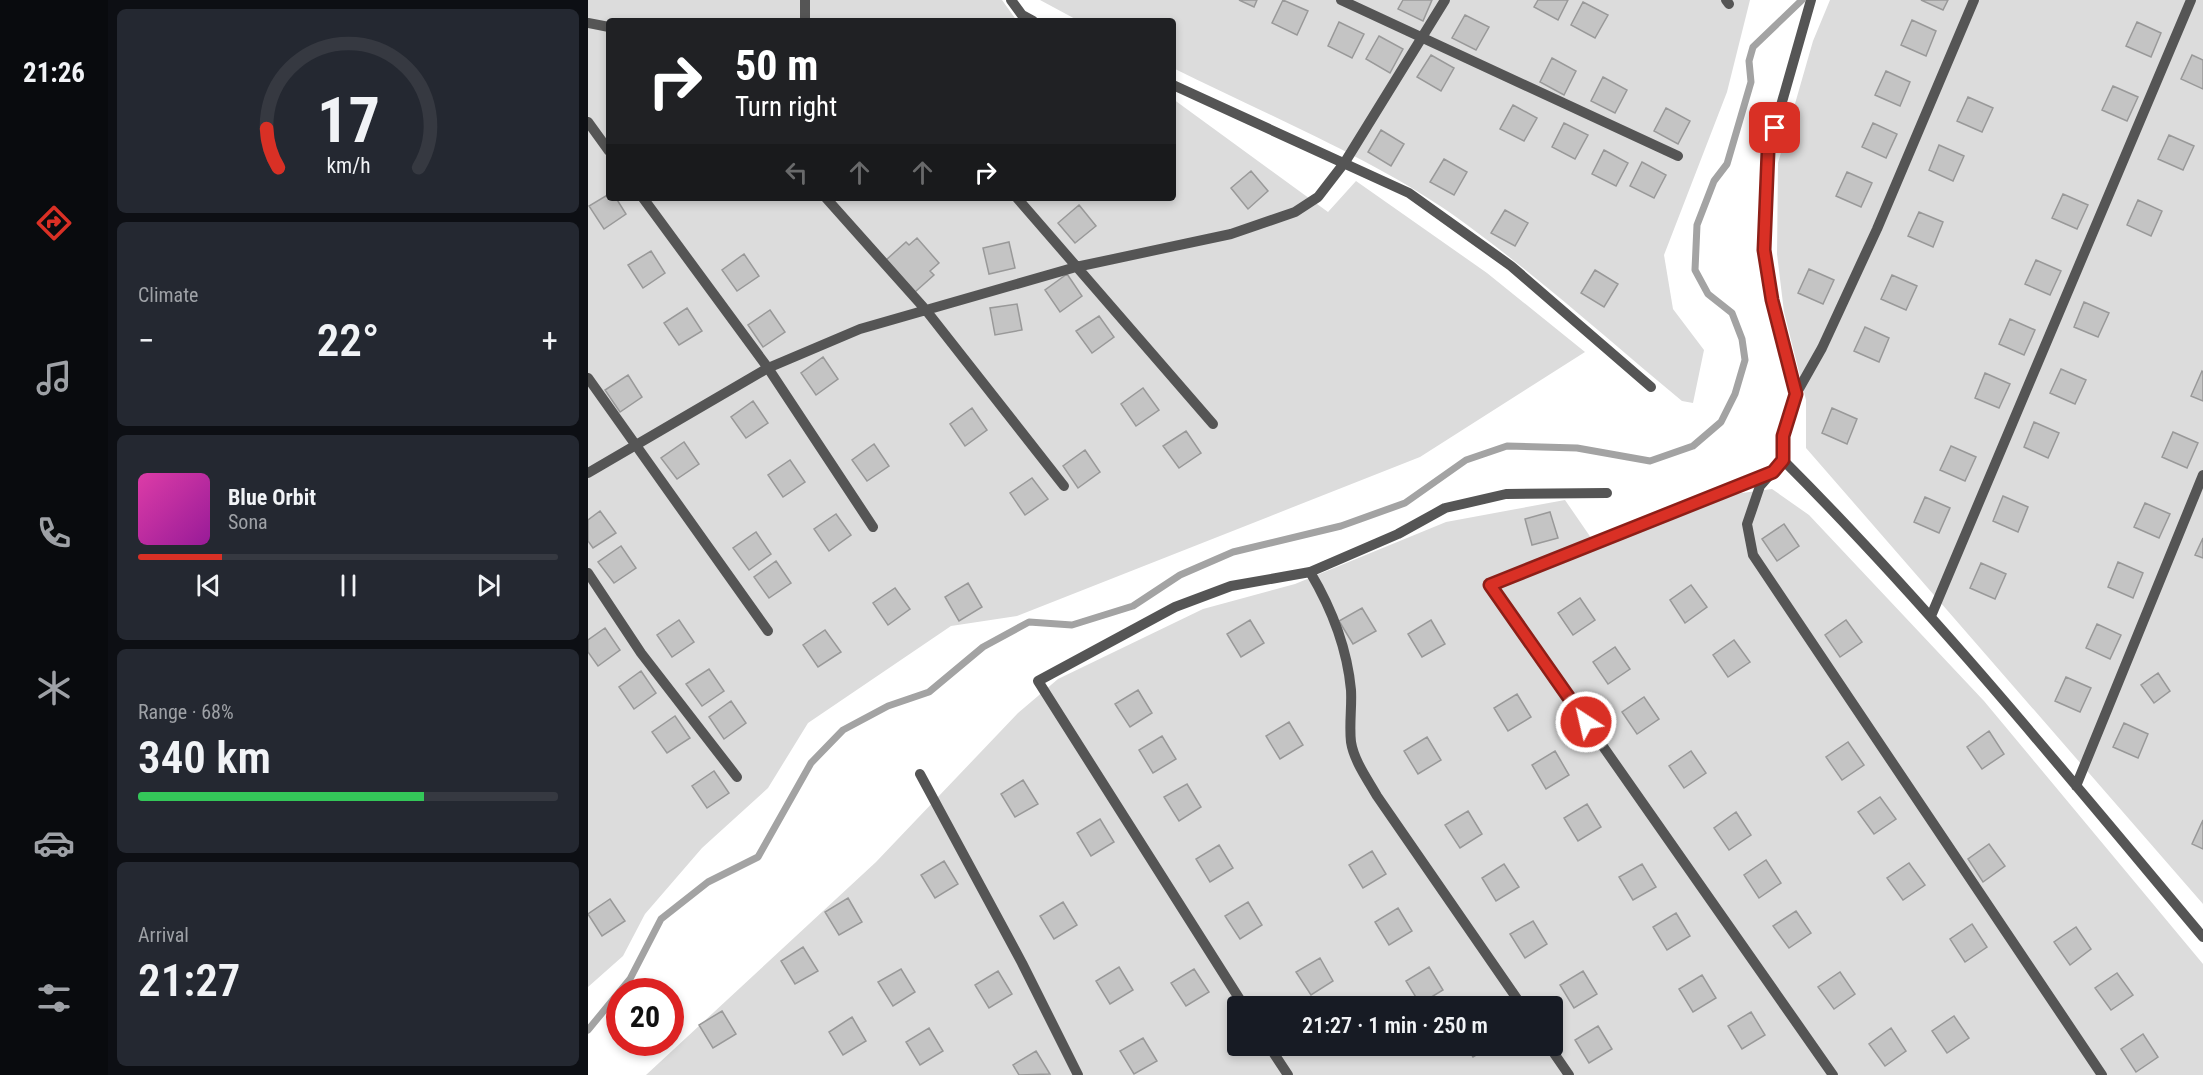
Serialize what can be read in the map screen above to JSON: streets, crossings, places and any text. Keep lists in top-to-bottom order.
{
  "page": {
    "tabs": "21:26",
    "turn": ["50 m", "Turn right"],
    "tile": [
      "Climate",
      ["Range · 68%", "340 km"],
      ["Arrival", "21:27"]
    ],
    "heat": ["−", "22°", "+"],
    "song": ["Blue Orbit", "Sona"],
    "limit": "20",
    "trip": "21:27 · 1 min · 250 m",
    "gauge": ["17", "km/h"]
  }
}
